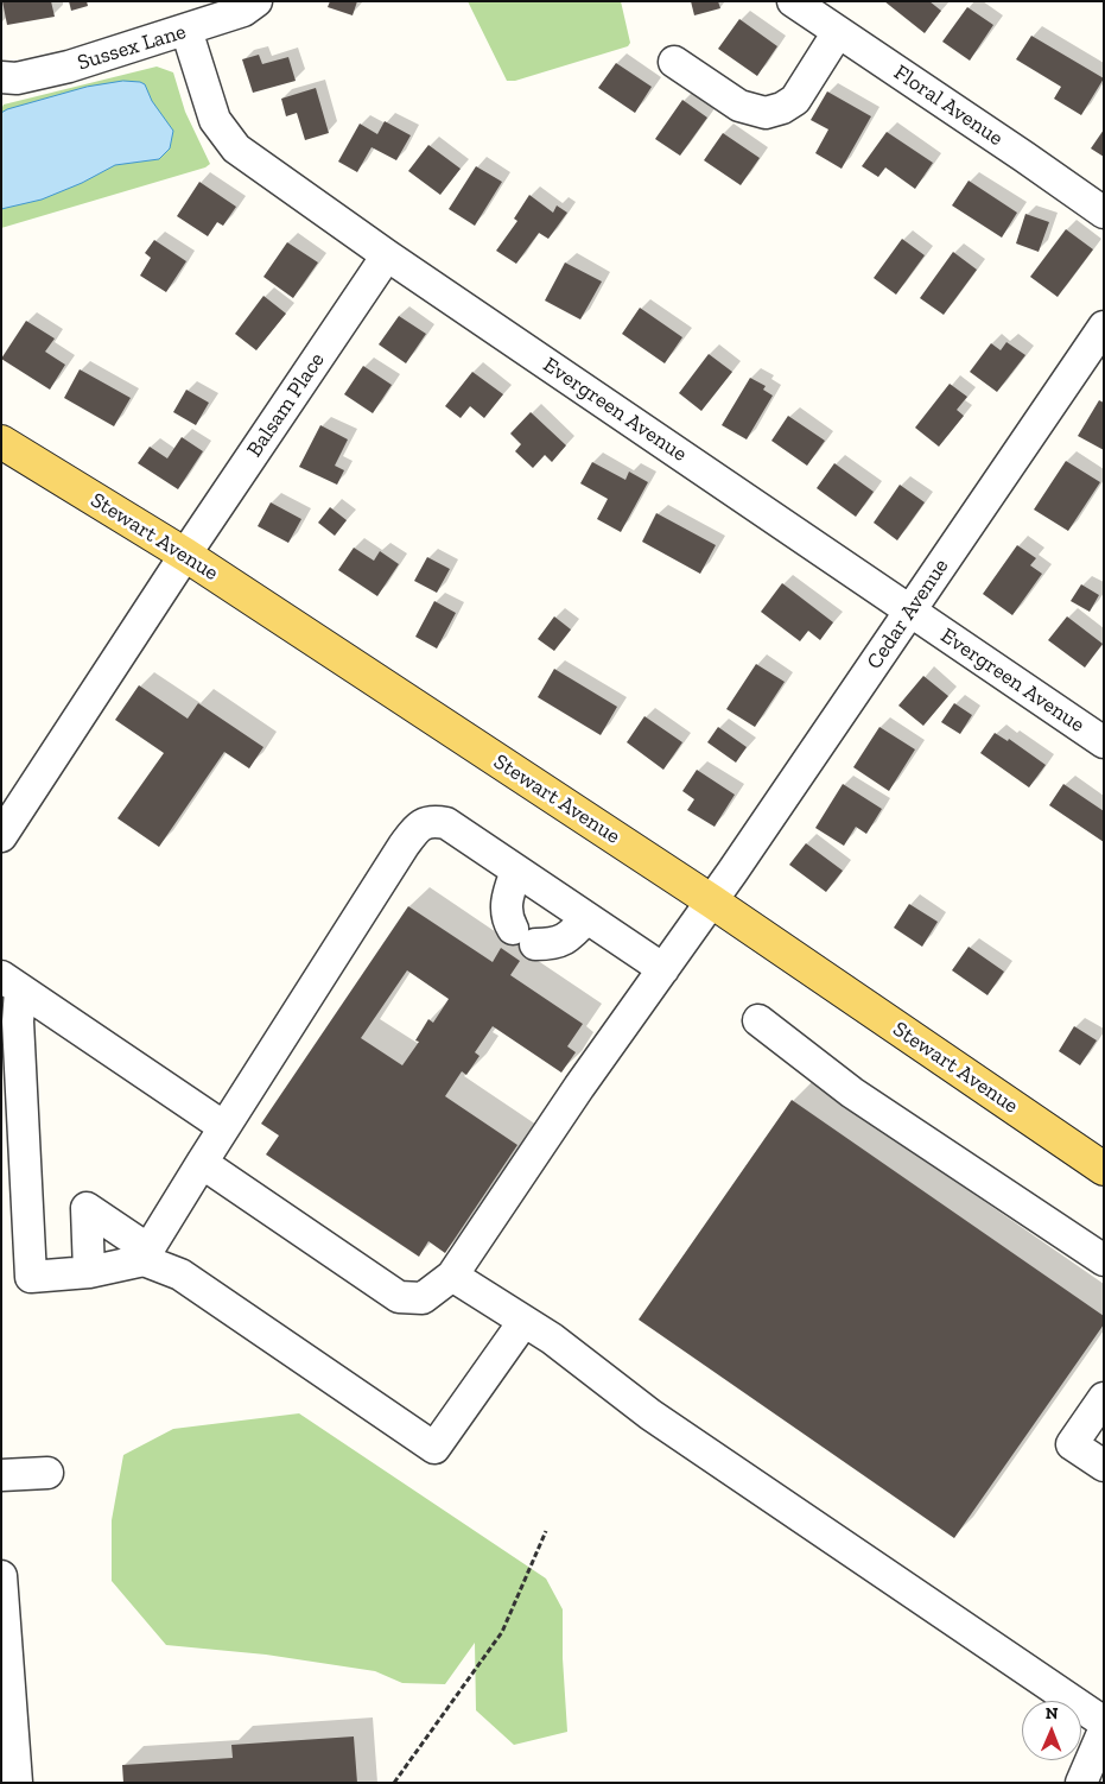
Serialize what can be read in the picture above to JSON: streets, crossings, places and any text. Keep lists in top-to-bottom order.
{
  "streets": {
    "main road": ["Stewart Avenue"],
    "street": [
      "Sussex Lane",
      "Floral Avenue",
      "Balsam Place",
      "Evergreen Avenue",
      "Cedar Avenue"
    ]
  },
  "crossings": [
    ["Sussex Lane", "Evergreen Avenue"],
    ["Balsam Place", "Evergreen Avenue"],
    ["Balsam Place", "Stewart Avenue"],
    ["Evergreen Avenue", "Cedar Avenue"],
    ["Stewart Avenue", "Cedar Avenue"]
  ],
  "north": "top"
}
